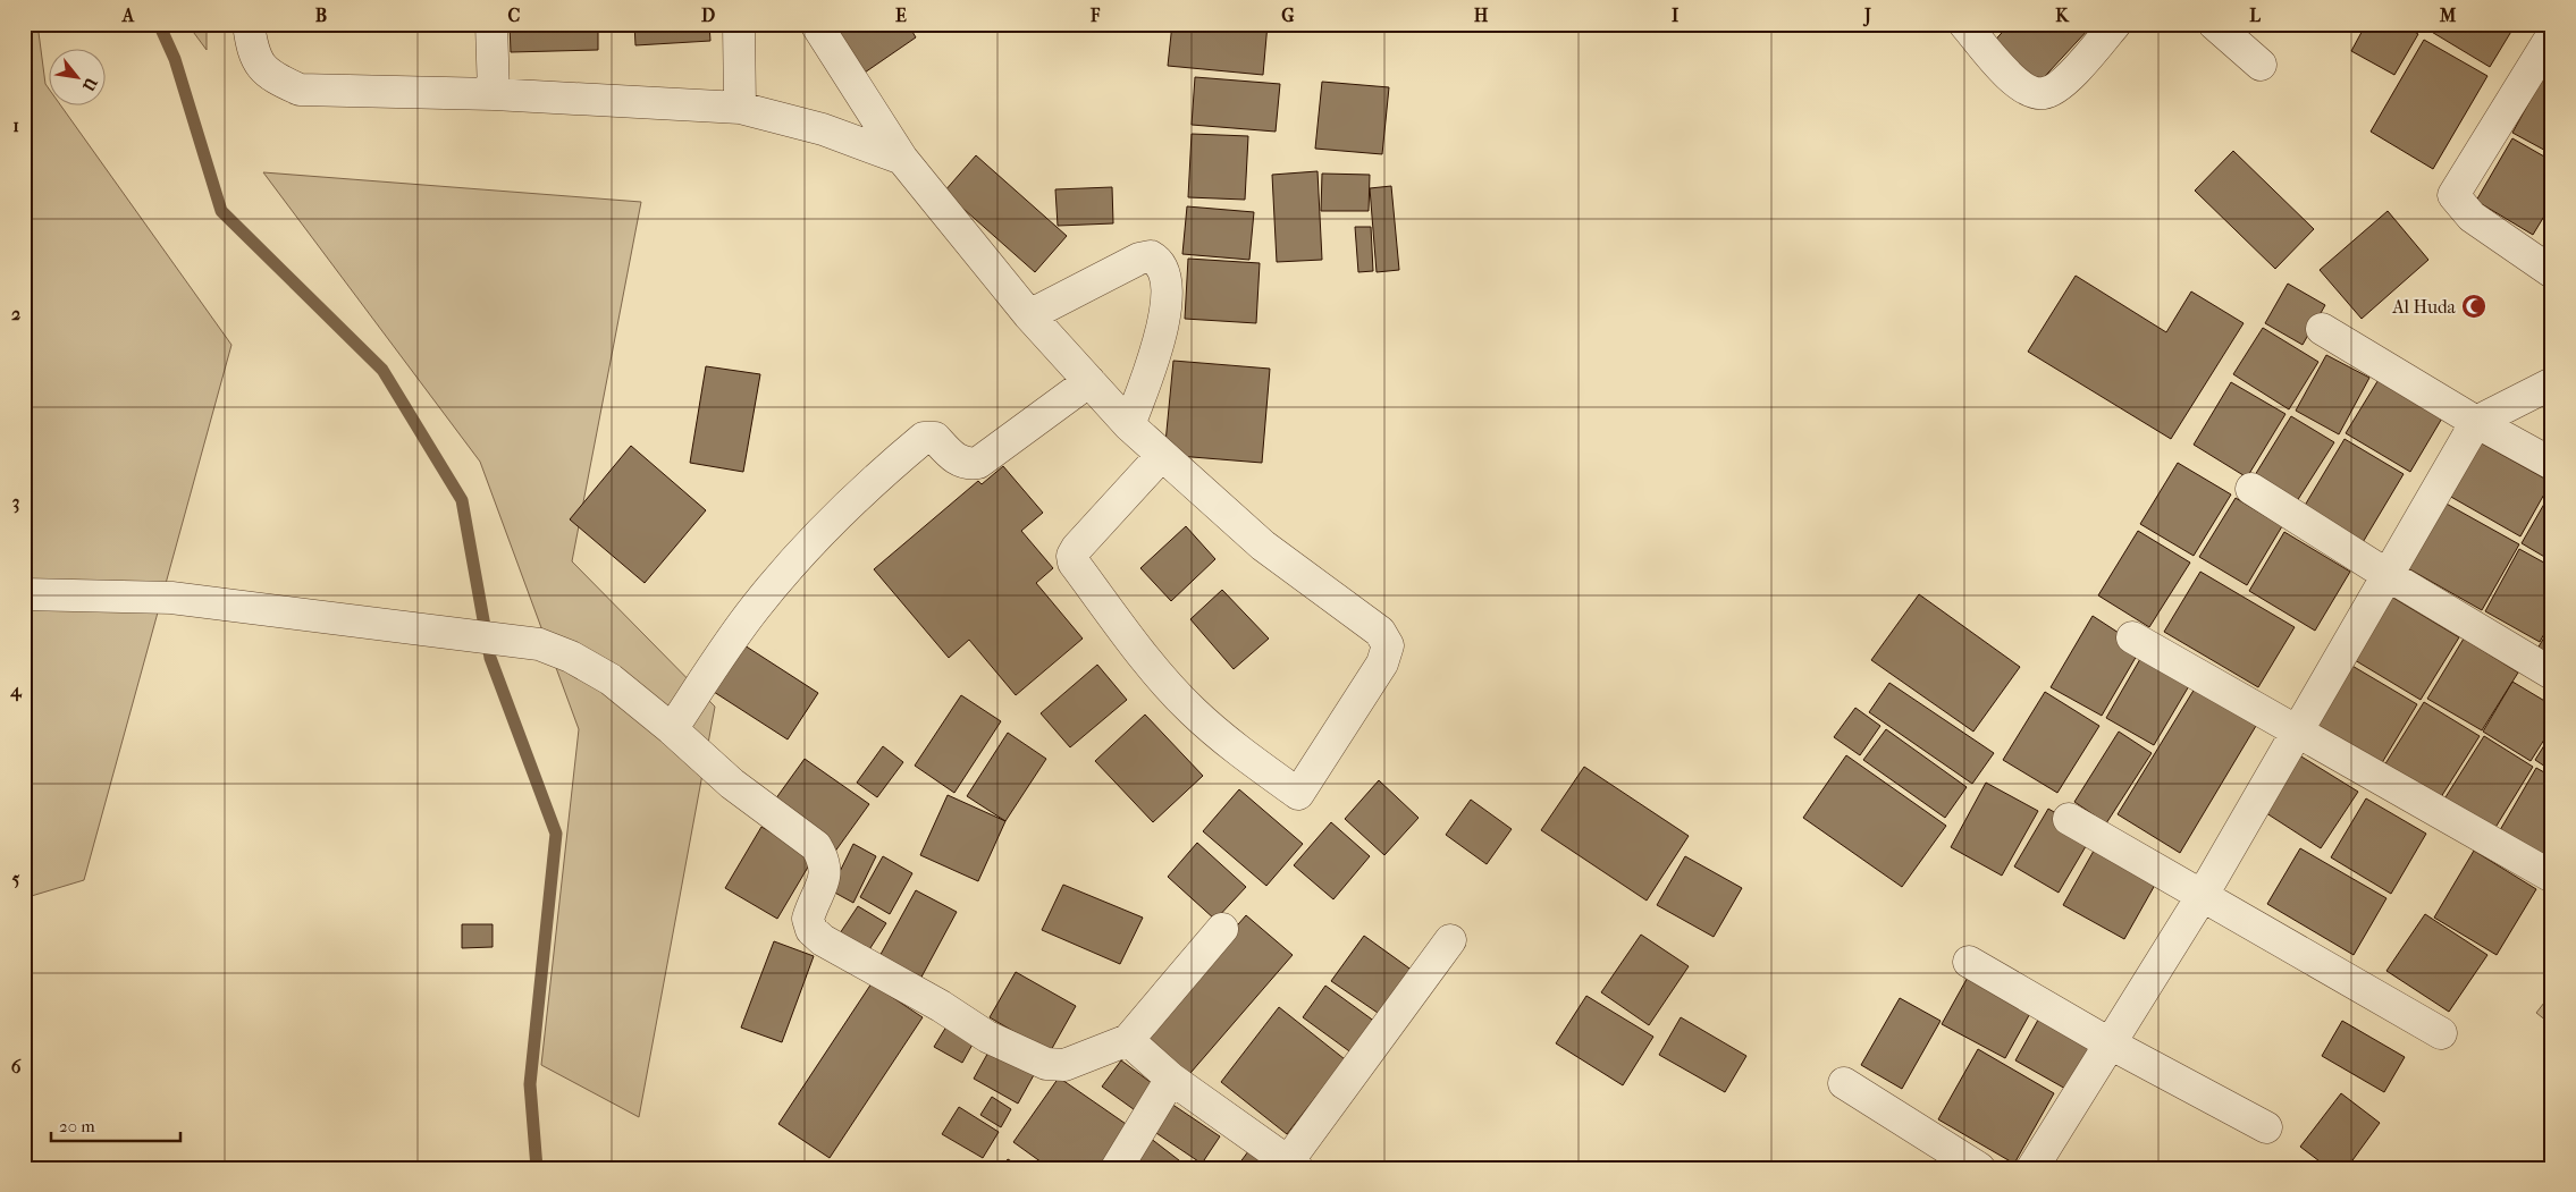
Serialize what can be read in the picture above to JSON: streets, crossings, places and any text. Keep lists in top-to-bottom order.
{
  "places": {
    "mosque": ["Al Huda"]
  },
  "scale_bar": "20 m",
  "north": "bottom right",
  "grid": {
    "columns": [
      "A",
      "B",
      "C",
      "D",
      "E",
      "F",
      "G",
      "H",
      "I",
      "J",
      "K",
      "L",
      "M"
    ],
    "rows": [
      "1",
      "2",
      "3",
      "4",
      "5",
      "6"
    ]
  }
}
